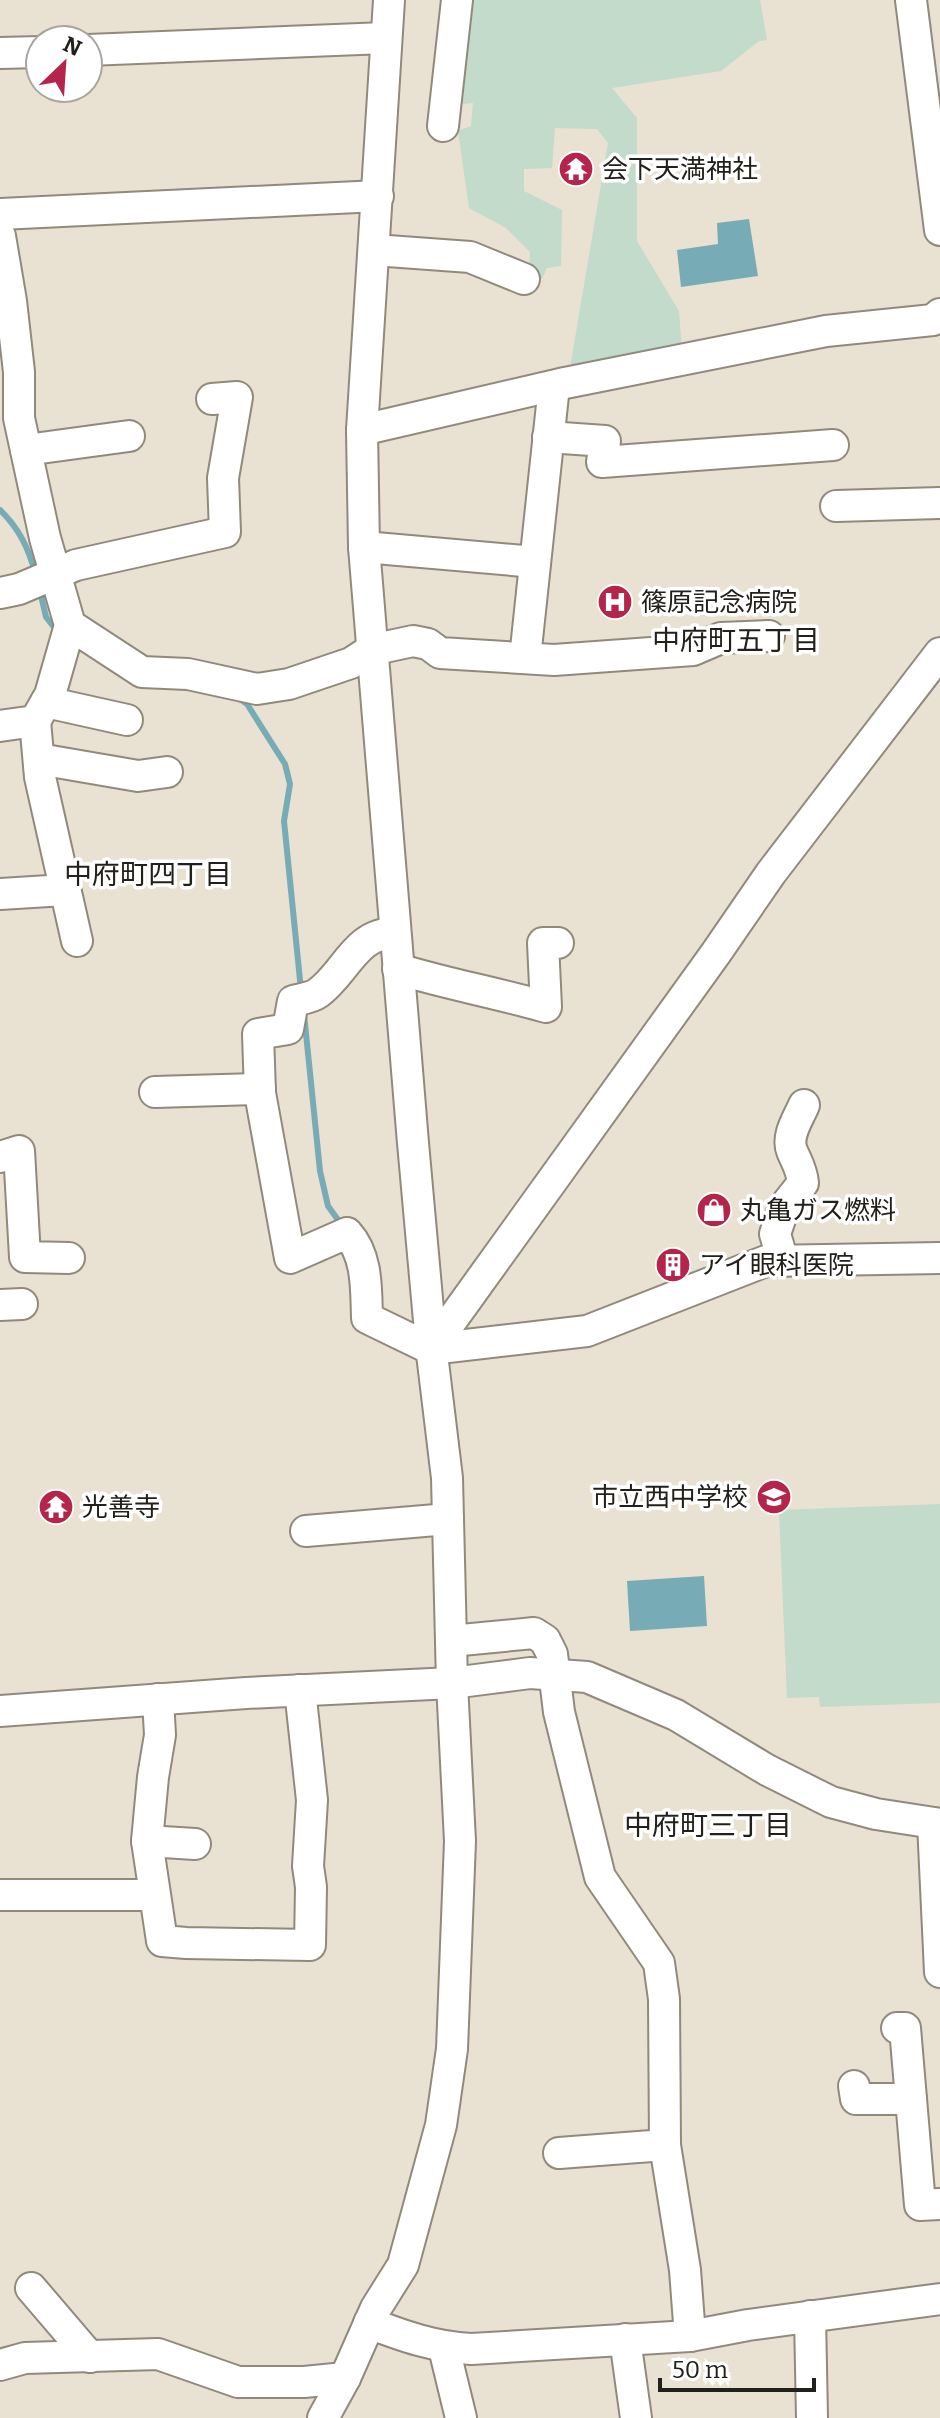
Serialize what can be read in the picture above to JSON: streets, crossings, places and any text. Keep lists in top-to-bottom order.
{
  "districts": ["中府町五丁目", "中府町四丁目", "中府町三丁目"],
  "places": {
    "temple": ["会下天満神社", "光善寺"],
    "hospital": ["篠原記念病院"],
    "shop": ["丸亀ガス燃料"],
    "building": ["アイ眼科医院"],
    "school or university": ["市立西中学校"]
  },
  "scale_bar": "50 m",
  "north": "top right"
}
